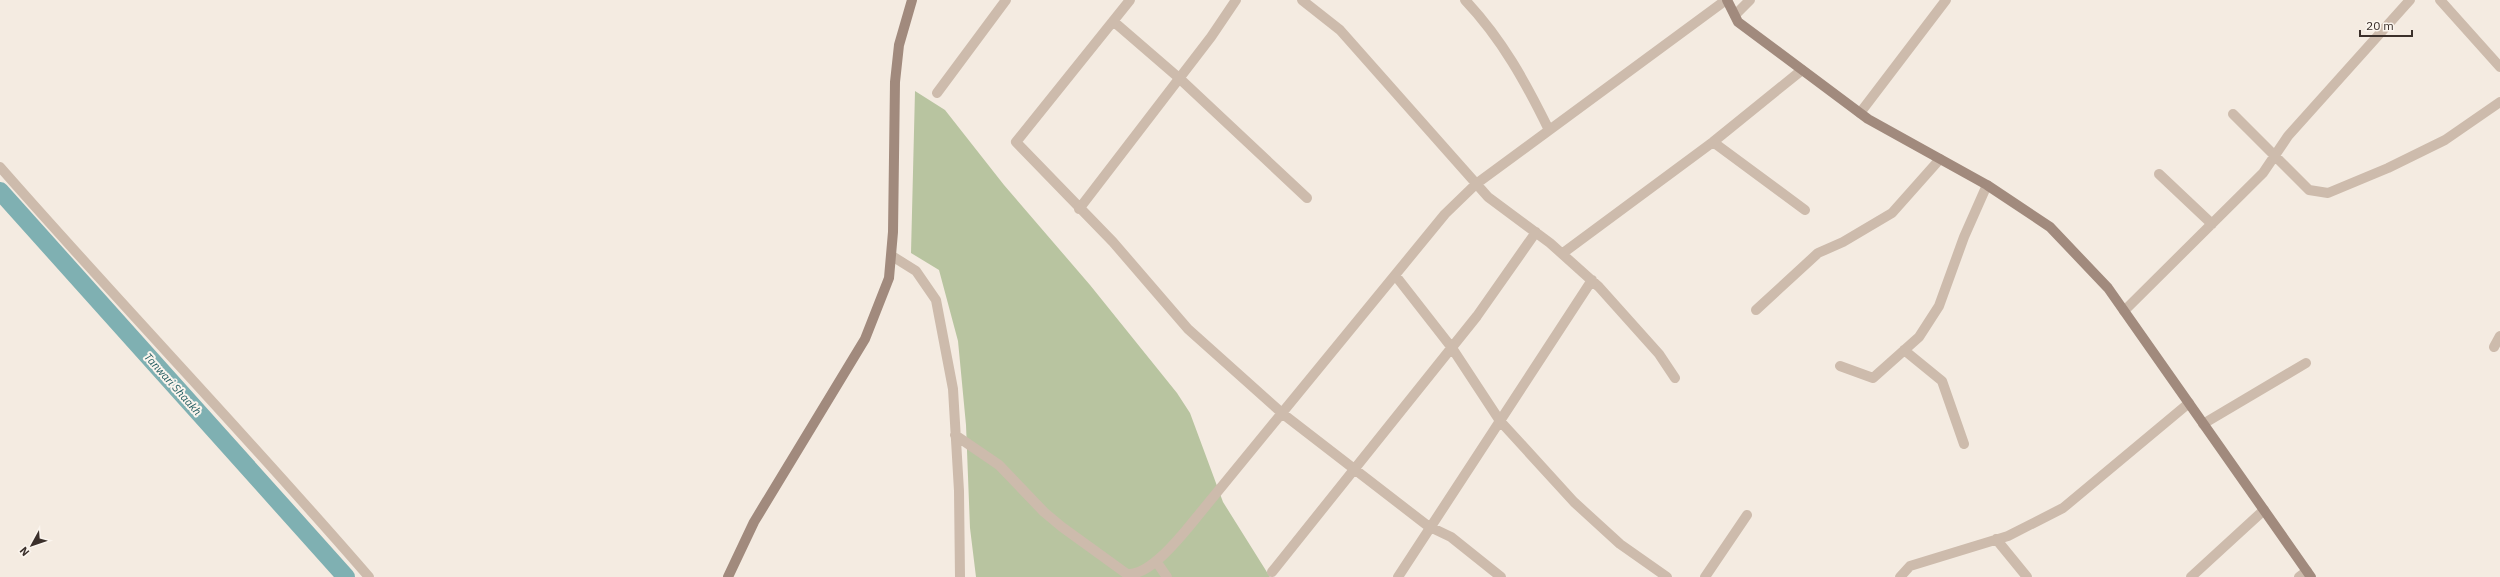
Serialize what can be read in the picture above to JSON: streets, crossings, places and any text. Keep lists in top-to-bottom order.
{
  "water": ["Tanwari Shaakh"],
  "scale_bar": "20 m",
  "north": "bottom left"
}
